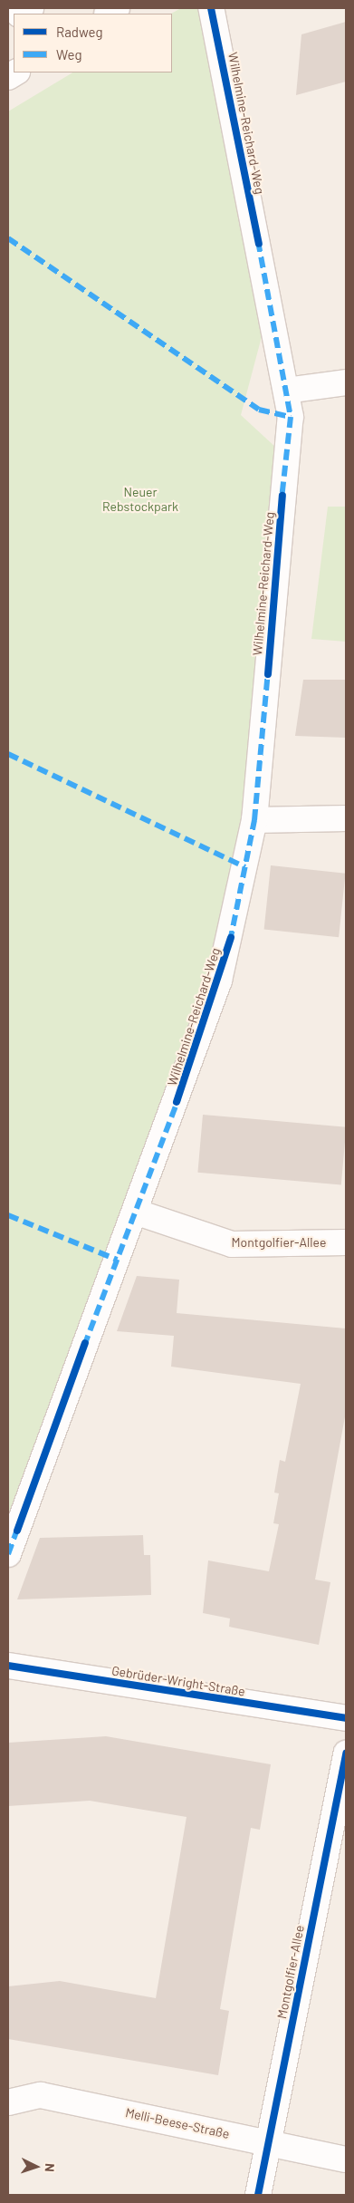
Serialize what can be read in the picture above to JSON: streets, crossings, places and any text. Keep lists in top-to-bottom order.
{
  "streets": {
    "street": [
      "Wilhelmine-Reichard-Weg",
      "Montgolfier-Allee",
      "Gebrüder-Wright-Straße",
      "Melli-Beese-Straße"
    ]
  },
  "crossings": [
    ["Wilhelmine-Reichard-Weg", "Montgolfier-Allee"],
    ["Montgolfier-Allee", "Melli-Beese-Straße"]
  ],
  "parks": ["Neuer Rebstockpark"],
  "legend": ["Radweg", "Weg"],
  "north": "right"
}
